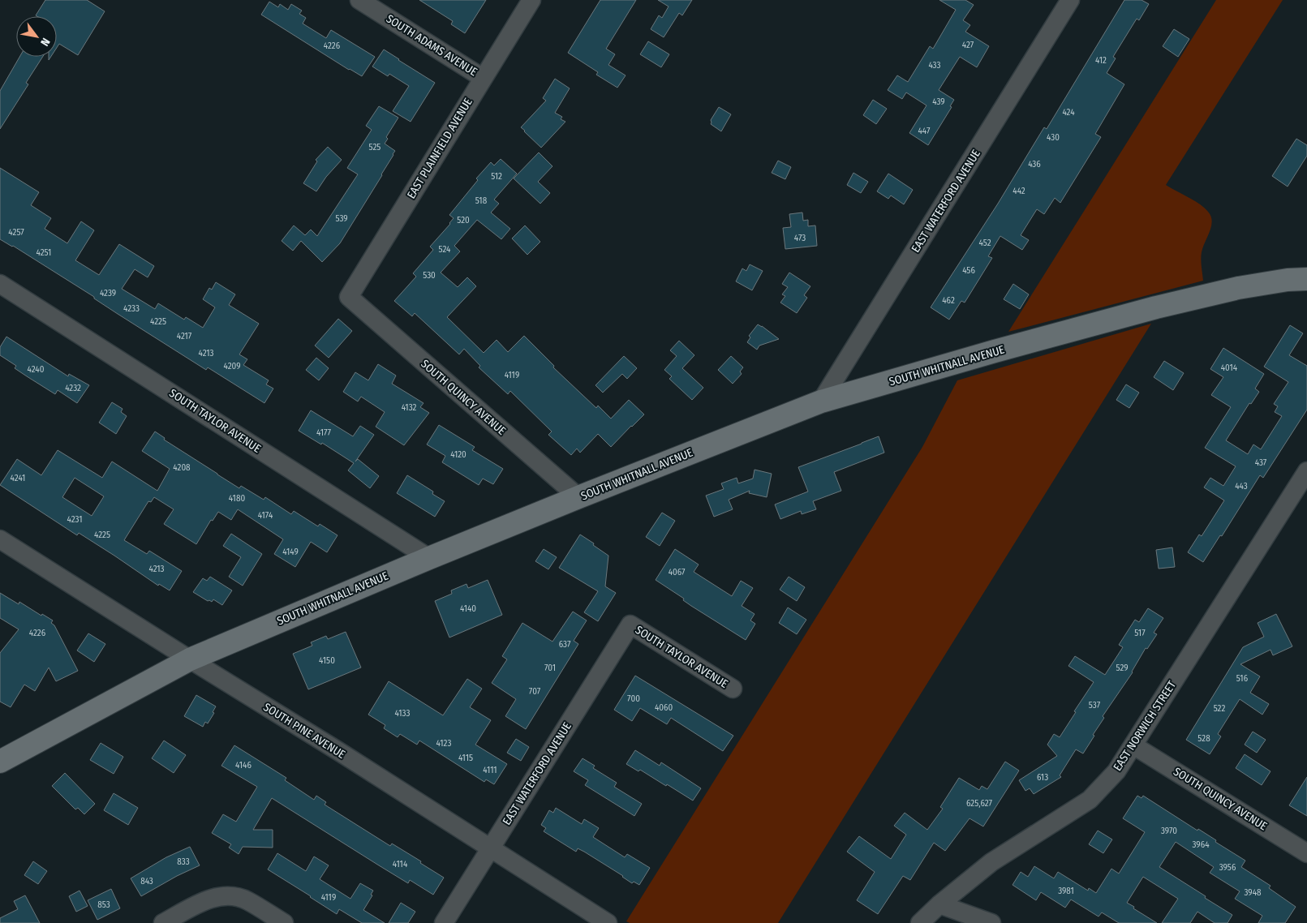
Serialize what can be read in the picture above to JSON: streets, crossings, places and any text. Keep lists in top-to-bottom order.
{
  "streets": {
    "street": [
      "SOUTH ADAMS AVENUE",
      "EAST PLAINFIELD AVENUE",
      "EAST WATERFORD AVENUE",
      "SOUTH WHITNALL AVENUE",
      "SOUTH QUINCY AVENUE",
      "SOUTH TAYLOR AVENUE",
      "EAST NORWICH STREET",
      "SOUTH PINE AVENUE"
    ]
  },
  "crossings": [
    ["SOUTH ADAMS AVENUE", "EAST PLAINFIELD AVENUE"],
    ["EAST PLAINFIELD AVENUE", "SOUTH QUINCY AVENUE"],
    ["EAST WATERFORD AVENUE", "SOUTH WHITNALL AVENUE"],
    ["EAST WATERFORD AVENUE", "SOUTH TAYLOR AVENUE"],
    ["EAST WATERFORD AVENUE", "SOUTH PINE AVENUE"],
    ["SOUTH WHITNALL AVENUE", "SOUTH QUINCY AVENUE"],
    ["SOUTH WHITNALL AVENUE", "SOUTH TAYLOR AVENUE"],
    ["SOUTH WHITNALL AVENUE", "SOUTH PINE AVENUE"],
    ["SOUTH QUINCY AVENUE", "EAST NORWICH STREET"]
  ],
  "house_numbers": [
    "427",
    "4226",
    "412",
    "433",
    "439",
    "424",
    "447",
    "430",
    "525",
    "436",
    "512",
    "442",
    "518",
    "539",
    "520",
    "4257",
    "473",
    "452",
    "524",
    "4251",
    "456",
    "530",
    "4239",
    "462",
    "4233",
    "4225",
    "4217",
    "4213",
    "4209",
    "4014",
    "4240",
    "4119",
    "4232",
    "4132",
    "4177",
    "4120",
    "437",
    "4208",
    "4241",
    "443",
    "4180",
    "4174",
    "4231",
    "4225",
    "4149",
    "4213",
    "4067",
    "4140",
    "4226",
    "517",
    "637",
    "4150",
    "701",
    "529",
    "516",
    "707",
    "700",
    "537",
    "4060",
    "522",
    "4133",
    "528",
    "4123",
    "4115",
    "4146",
    "4111",
    "613",
    "625,627",
    "3970",
    "3964",
    "833",
    "4114",
    "3956",
    "843",
    "3981",
    "3948",
    "4119",
    "853"
  ],
  "north": "bottom right"
}
